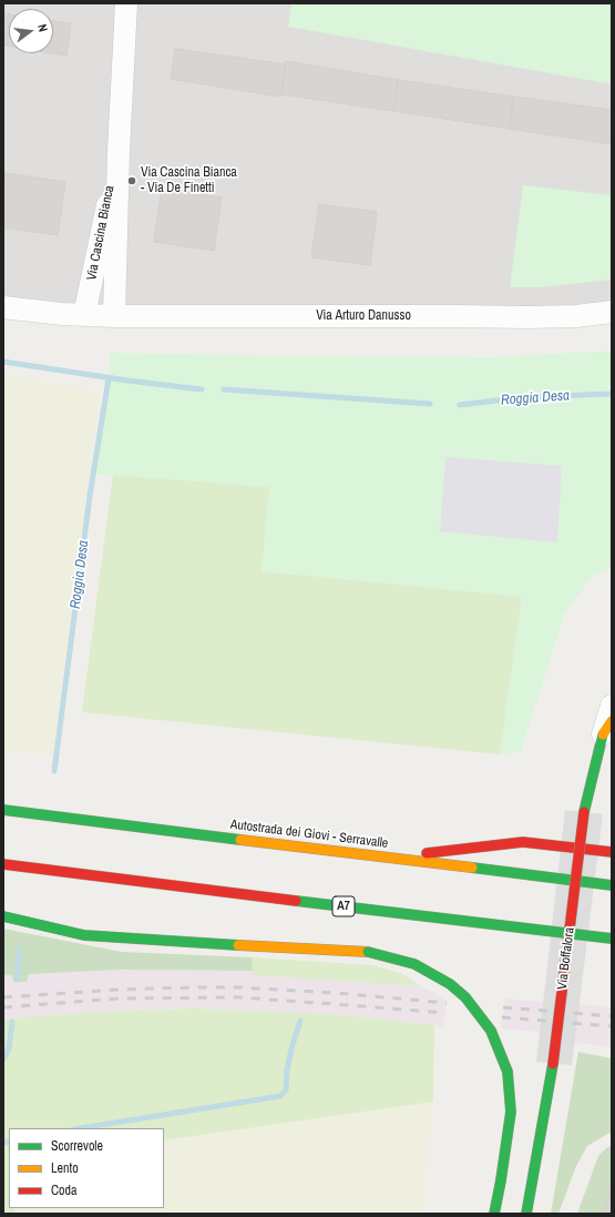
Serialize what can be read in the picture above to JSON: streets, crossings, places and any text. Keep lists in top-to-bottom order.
{
  "streets": {
    "main road": ["Autostrada dei Giovi - Serravalle", "A7", "Via Boffalora"],
    "street": ["Via Cascina Bianca", "Via Arturo Danusso"]
  },
  "crossings": [
    ["Via Cascina Bianca", "Via Arturo Danusso"]
  ],
  "water": ["Roggia Desa"],
  "places": ["Via Cascina Bianca - Via De Finetti"],
  "legend": ["Scorrevole", "Lento", "Coda"],
  "north": "right"
}
